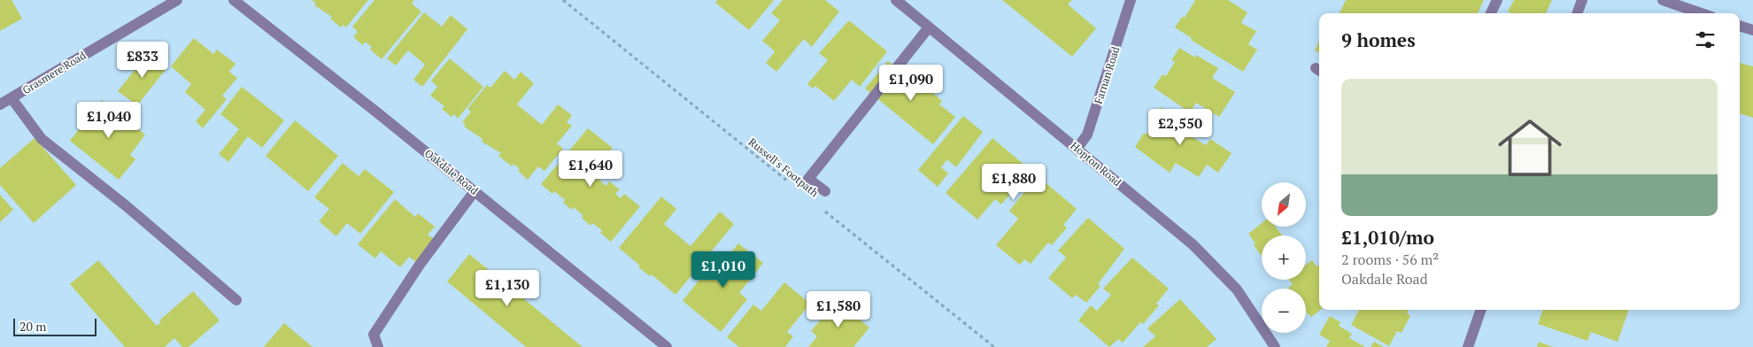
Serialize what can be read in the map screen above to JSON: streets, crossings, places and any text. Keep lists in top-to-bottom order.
{
  "streets": {
    "street": [
      "Grasmere Road",
      "Farnan Road",
      "Hopton Road",
      "Oakdale Road"
    ],
    "path": ["Russell's Footpath"]
  },
  "crossings": [
    ["Farnan Road", "Hopton Road"]
  ],
  "scale_bar": "20 m",
  "north": "bottom left",
  "page": {
    "heading": "9 homes",
    "price": [
      "£833",
      "£1,090",
      "£1,040",
      "£2,550",
      "£1,640",
      "£1,880",
      "£1,010",
      "£1,130",
      "£1,580"
    ],
    "list": [
      {
        "name": "£1,010/mo",
        "note": "2 rooms · 56 m² · Oakdale Road"
      }
    ],
    "map_buttons": ["+", "−"],
    "scale": "20 m"
  }
}
